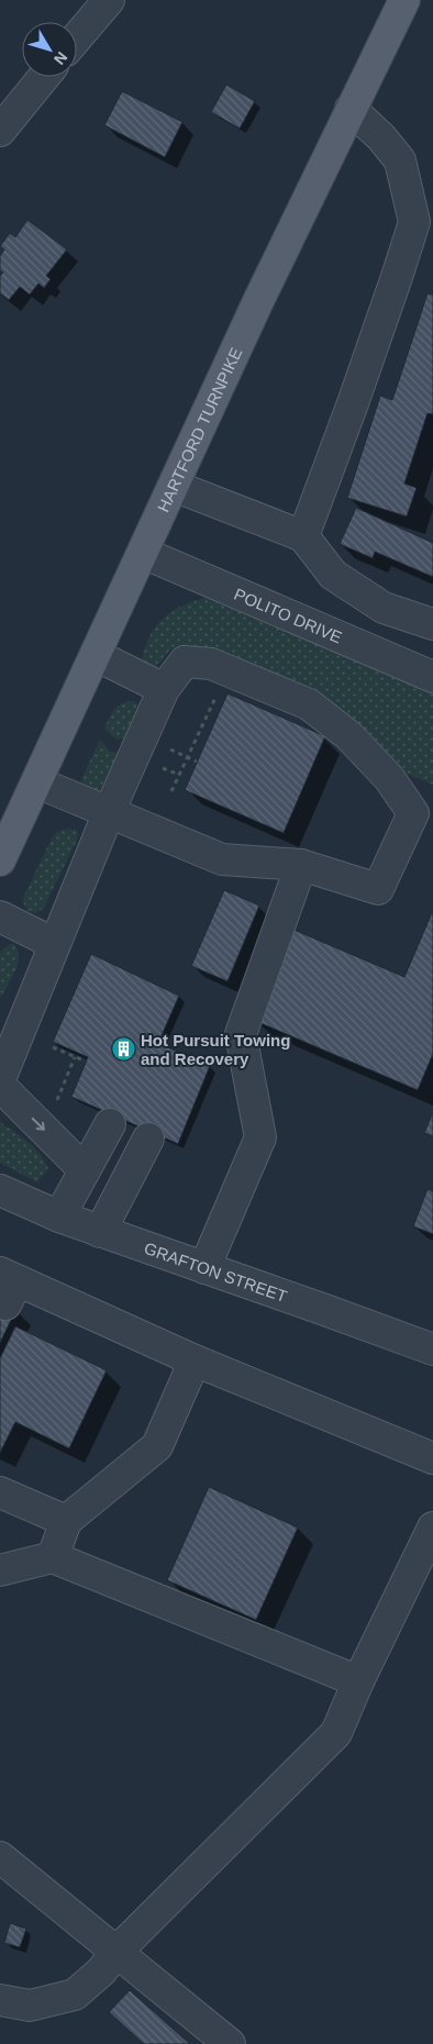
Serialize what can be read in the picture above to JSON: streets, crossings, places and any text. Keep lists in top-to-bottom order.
{
  "streets": {
    "main road": ["HARTFORD TURNPIKE"],
    "street": ["POLITO DRIVE", "GRAFTON STREET"]
  },
  "crossings": [
    ["HARTFORD TURNPIKE", "POLITO DRIVE"]
  ],
  "places": {
    "building": ["Hot Pursuit Towing and Recovery"]
  },
  "north": "bottom right"
}
